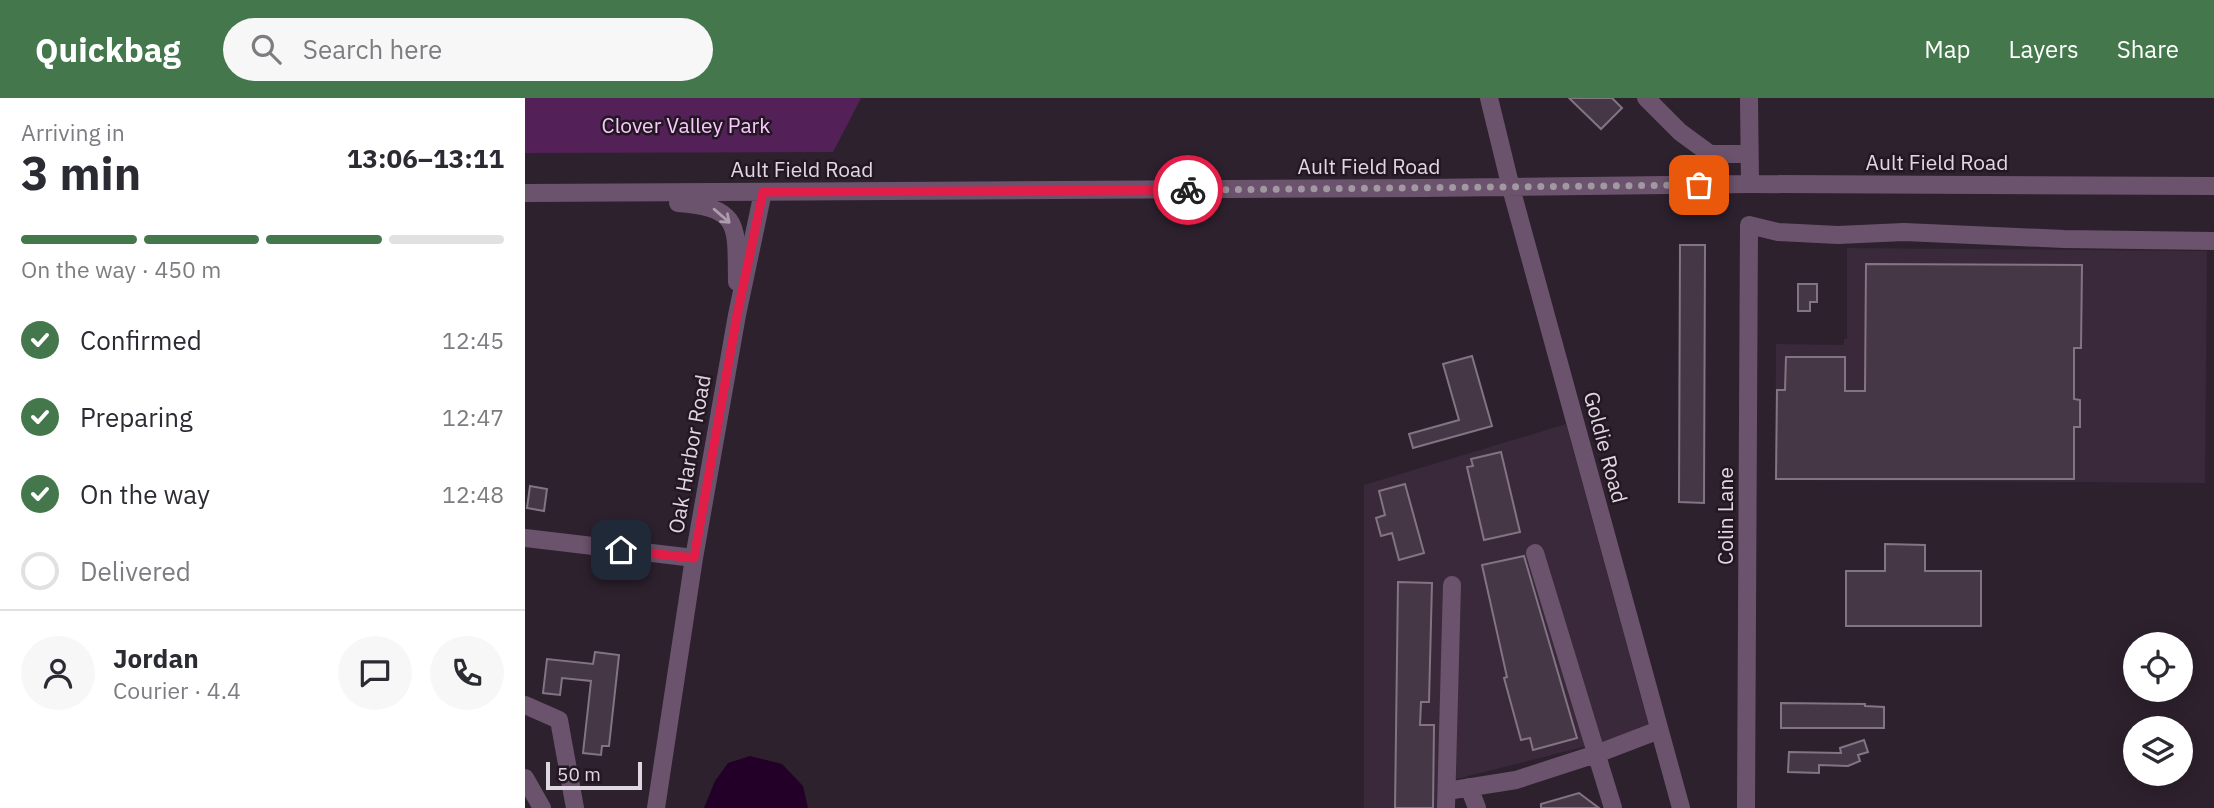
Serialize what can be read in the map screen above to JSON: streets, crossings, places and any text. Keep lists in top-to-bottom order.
{
  "streets": {
    "street": [
      "Ault Field Road",
      "Goldie Road",
      "Oak Harbor Road",
      "Colin Lane"
    ]
  },
  "crossings": [
    ["Ault Field Road", "Goldie Road"],
    ["Ault Field Road", "Oak Harbor Road"]
  ],
  "parks": ["Clover Valley Park"],
  "scale_bar": "50 m",
  "page": {
    "header": "Quickbag",
    "search": "Search here",
    "nav": ["Map", "Layers", "Share"],
    "heading": ["3 min", "Arriving in", "13:06–13:11"],
    "panel": ["Jordan", "Courier · 4.4"],
    "bar": "On the way · 450 m",
    "list": [
      ["Confirmed", "12:45"],
      ["Preparing", "12:47"],
      ["On the way", "12:48"],
      "Delivered"
    ],
    "scale": "50 m"
  }
}
